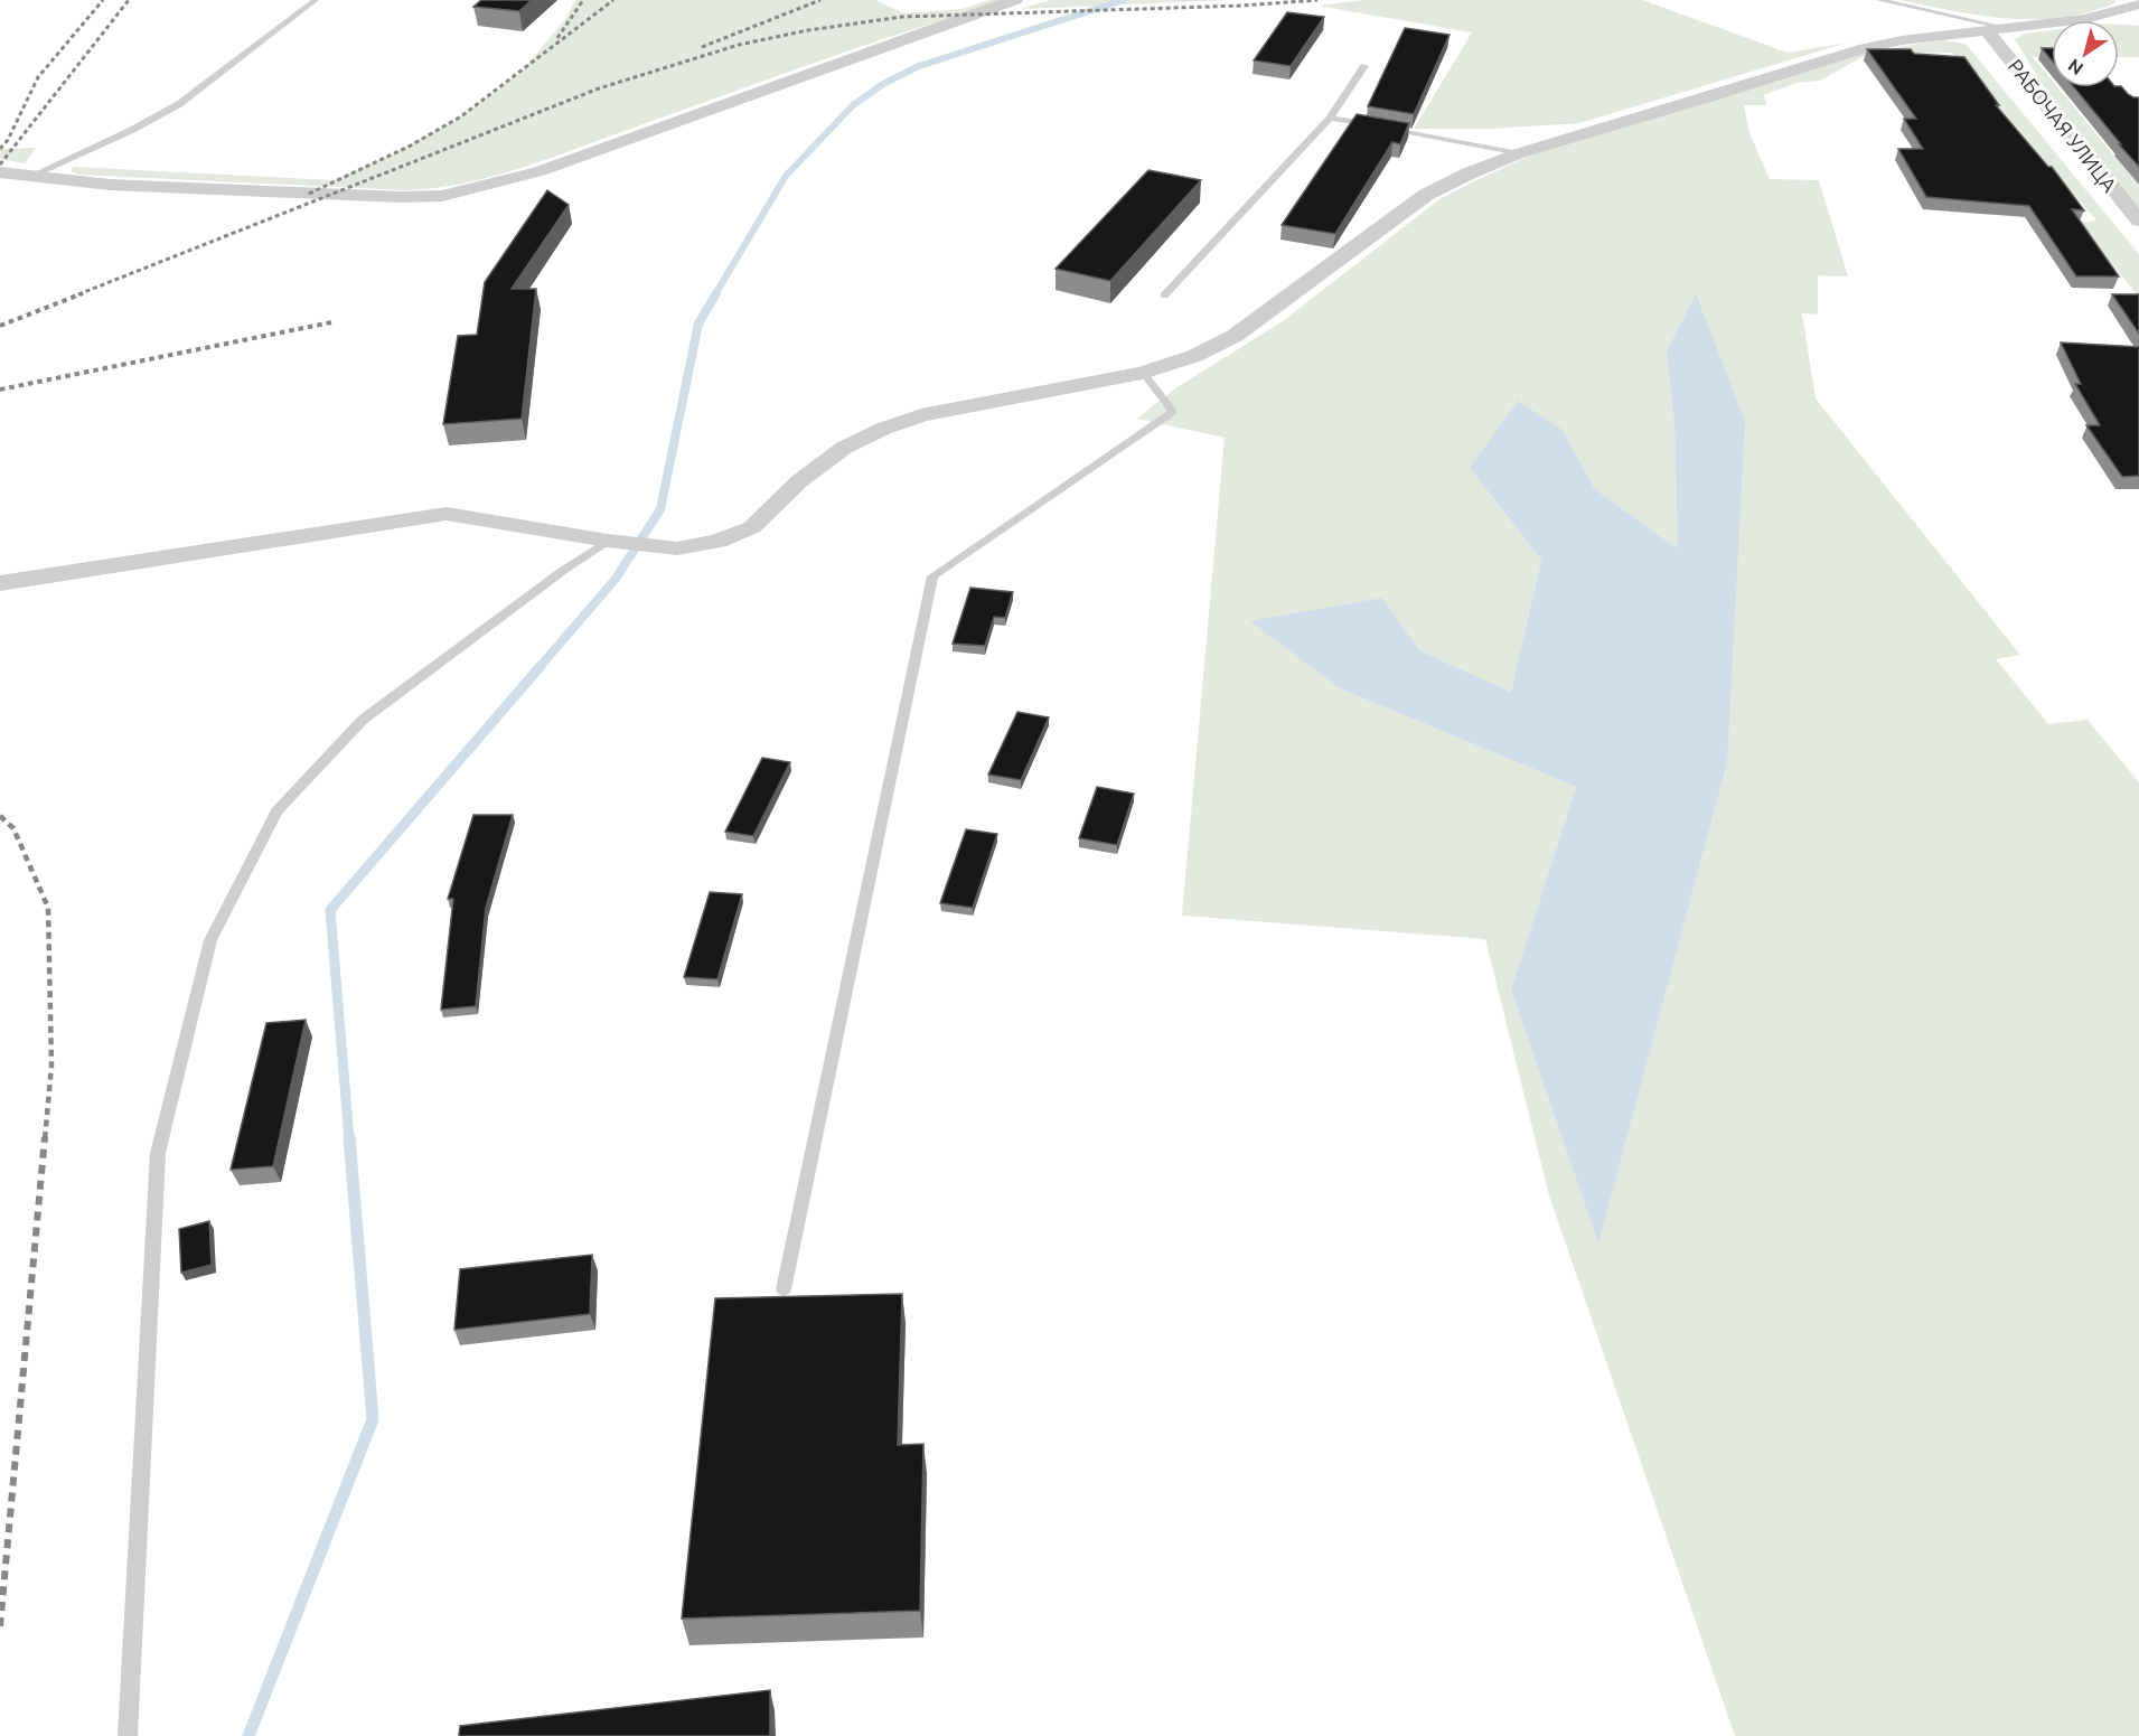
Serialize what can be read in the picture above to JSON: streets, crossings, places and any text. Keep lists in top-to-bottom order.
{
  "streets": {
    "street": ["РАБОЧАЯ УЛИЦА"]
  },
  "north": "bottom left"
}
